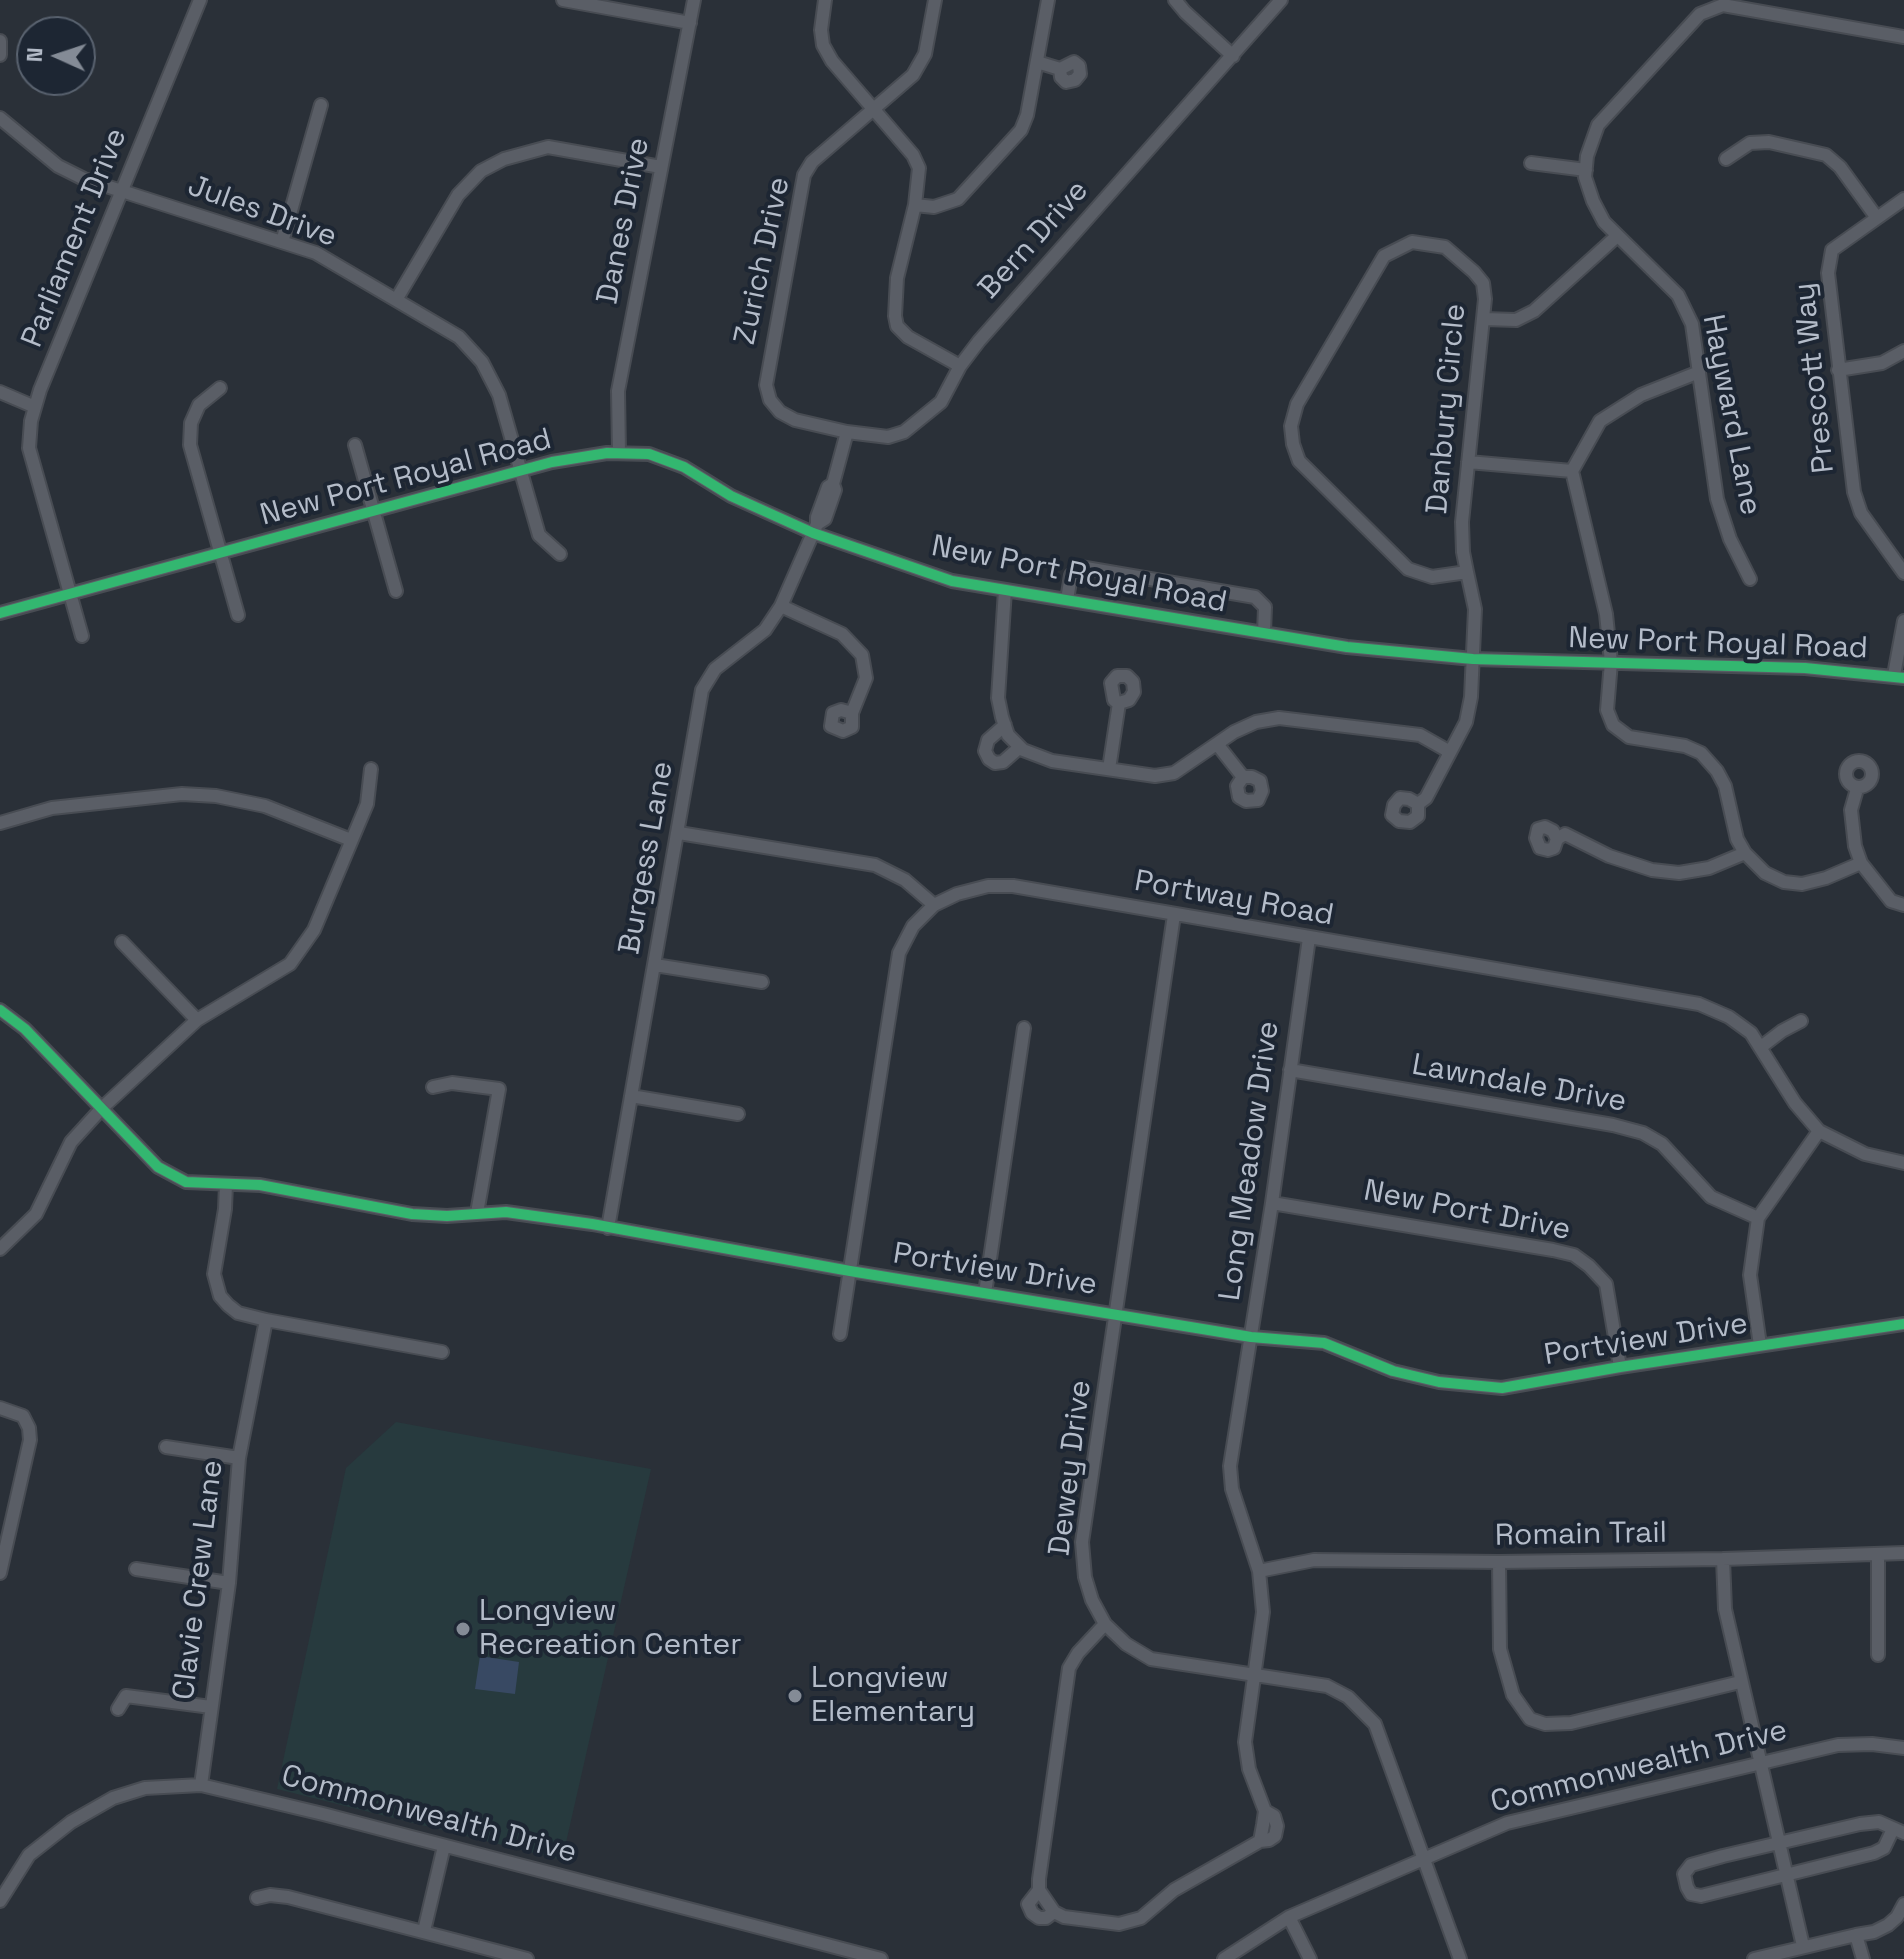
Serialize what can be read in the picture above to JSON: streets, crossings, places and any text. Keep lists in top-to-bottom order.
{
  "streets": {
    "street": [
      "Jules Drive",
      "Danes Drive",
      "Parliament Drive",
      "Bern Drive",
      "Zurich Drive",
      "Prescott Way",
      "Danbury Circle",
      "Hayward Lane",
      "New Port Royal Road",
      "Burgess Lane",
      "Portway Road",
      "Lawndale Drive",
      "Long Meadow Drive",
      "New Port Drive",
      "Portview Drive",
      "Dewey Drive",
      "Romain Trail",
      "Clavie Crew Lane",
      "Commonwealth Drive"
    ]
  },
  "crossings": [
    ["Jules Drive", "Parliament Drive"],
    ["Jules Drive", "New Port Royal Road"],
    ["Danes Drive", "New Port Royal Road"],
    ["Parliament Drive", "New Port Royal Road"],
    ["Bern Drive", "Zurich Drive"],
    ["Danbury Circle", "New Port Royal Road"],
    ["New Port Royal Road", "Burgess Lane"],
    ["Burgess Lane", "Portview Drive"],
    ["Portway Road", "Long Meadow Drive"],
    ["Portway Road", "Portview Drive"],
    ["Portway Road", "Dewey Drive"],
    ["Lawndale Drive", "Long Meadow Drive"],
    ["Long Meadow Drive", "New Port Drive"],
    ["Long Meadow Drive", "Portview Drive"],
    ["Long Meadow Drive", "Dewey Drive"],
    ["Long Meadow Drive", "Romain Trail"],
    ["New Port Drive", "Portview Drive"],
    ["Portview Drive", "Dewey Drive"],
    ["Dewey Drive", "Commonwealth Drive"],
    ["Clavie Crew Lane", "Commonwealth Drive"]
  ],
  "places": ["Longview Recreation Center", "Longview Elementary"],
  "north": "left"
}
